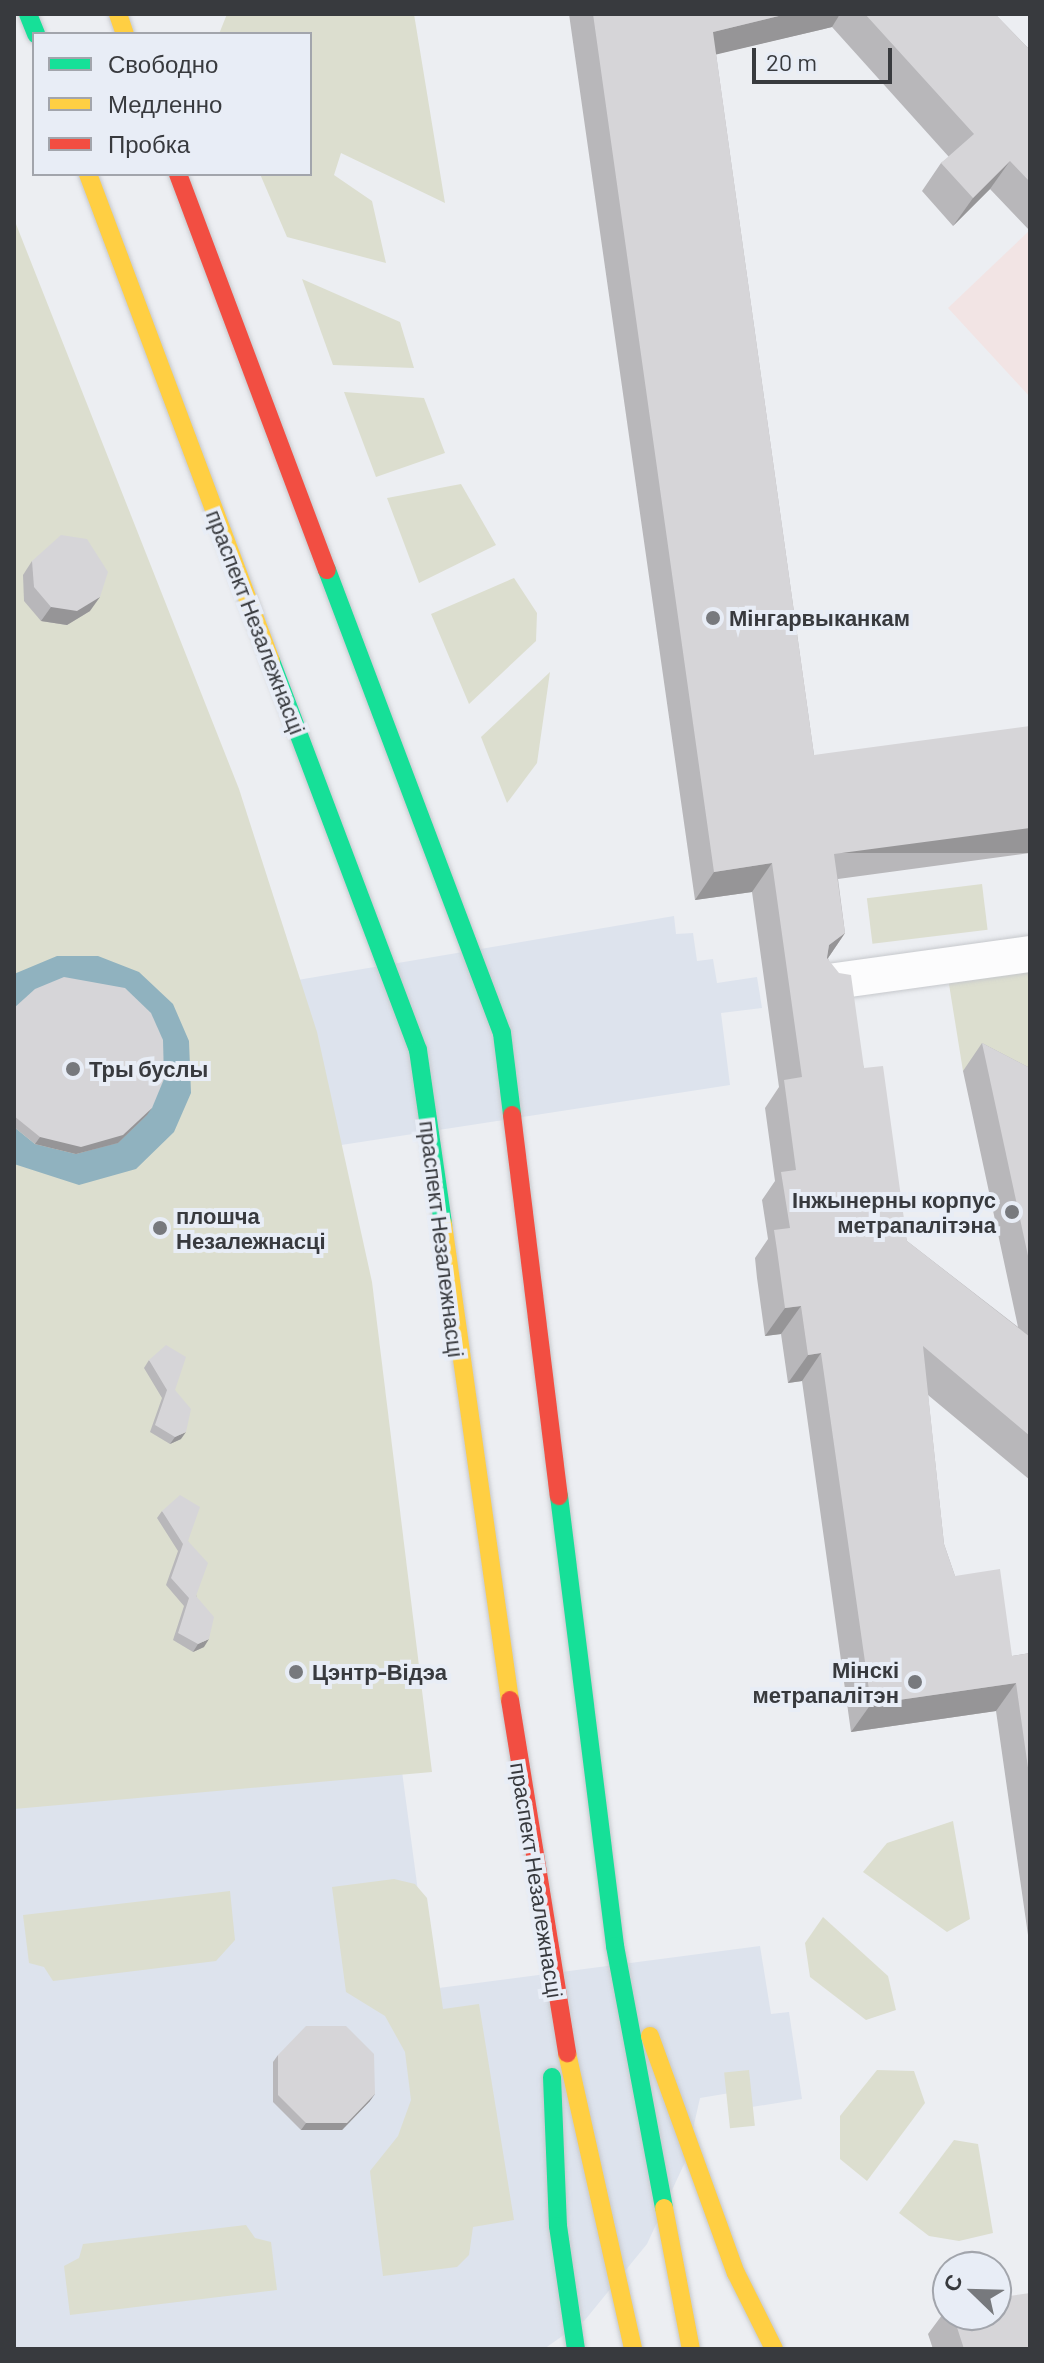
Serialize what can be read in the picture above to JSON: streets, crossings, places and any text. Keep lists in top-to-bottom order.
{
  "streets": {
    "main road": ["праспект Незалежнасці"]
  },
  "places": [
    "Мінгарвыканкам",
    "Тры буслы",
    "Інжынерны корпус метрапалітэна",
    "плошча Незалежнасці",
    "Цэнтр-Відэа",
    "Мінскі метрапалітэн"
  ],
  "legend": ["Свободно", "Медленно", "Пробка"],
  "scale_bar": "20 m",
  "north": "top left"
}
